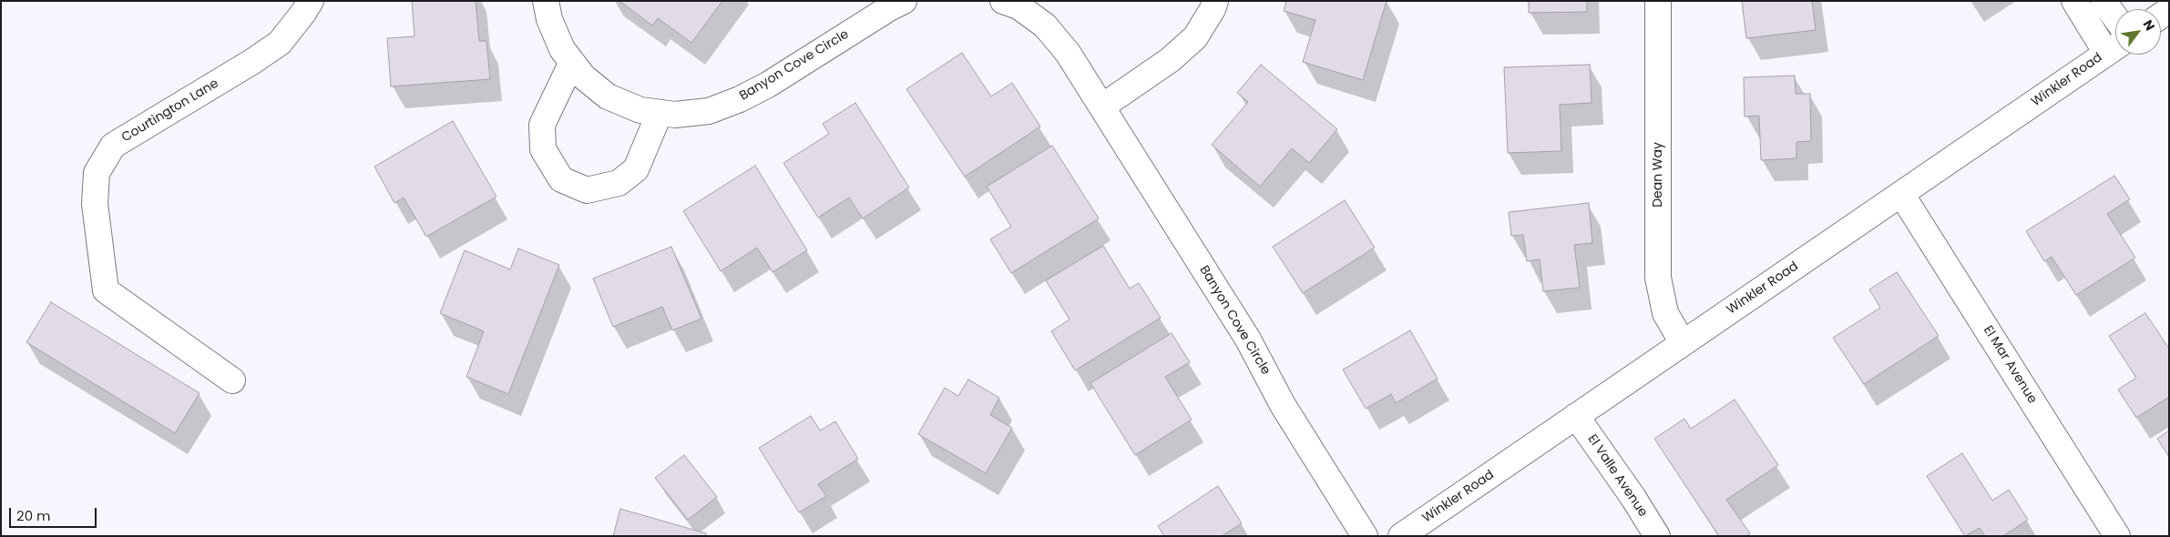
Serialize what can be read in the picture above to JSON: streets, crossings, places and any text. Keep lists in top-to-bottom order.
{
  "streets": {
    "street": [
      "Banyon Cove Circle",
      "Winkler Road",
      "Courtington Lane",
      "Dean Way",
      "El Mar Avenue",
      "El Valle Avenue"
    ]
  },
  "crossings": [
    ["Winkler Road", "Dean Way"],
    ["Winkler Road", "El Mar Avenue"],
    ["Winkler Road", "El Valle Avenue"]
  ],
  "scale_bar": "20 m",
  "north": "top right"
}
